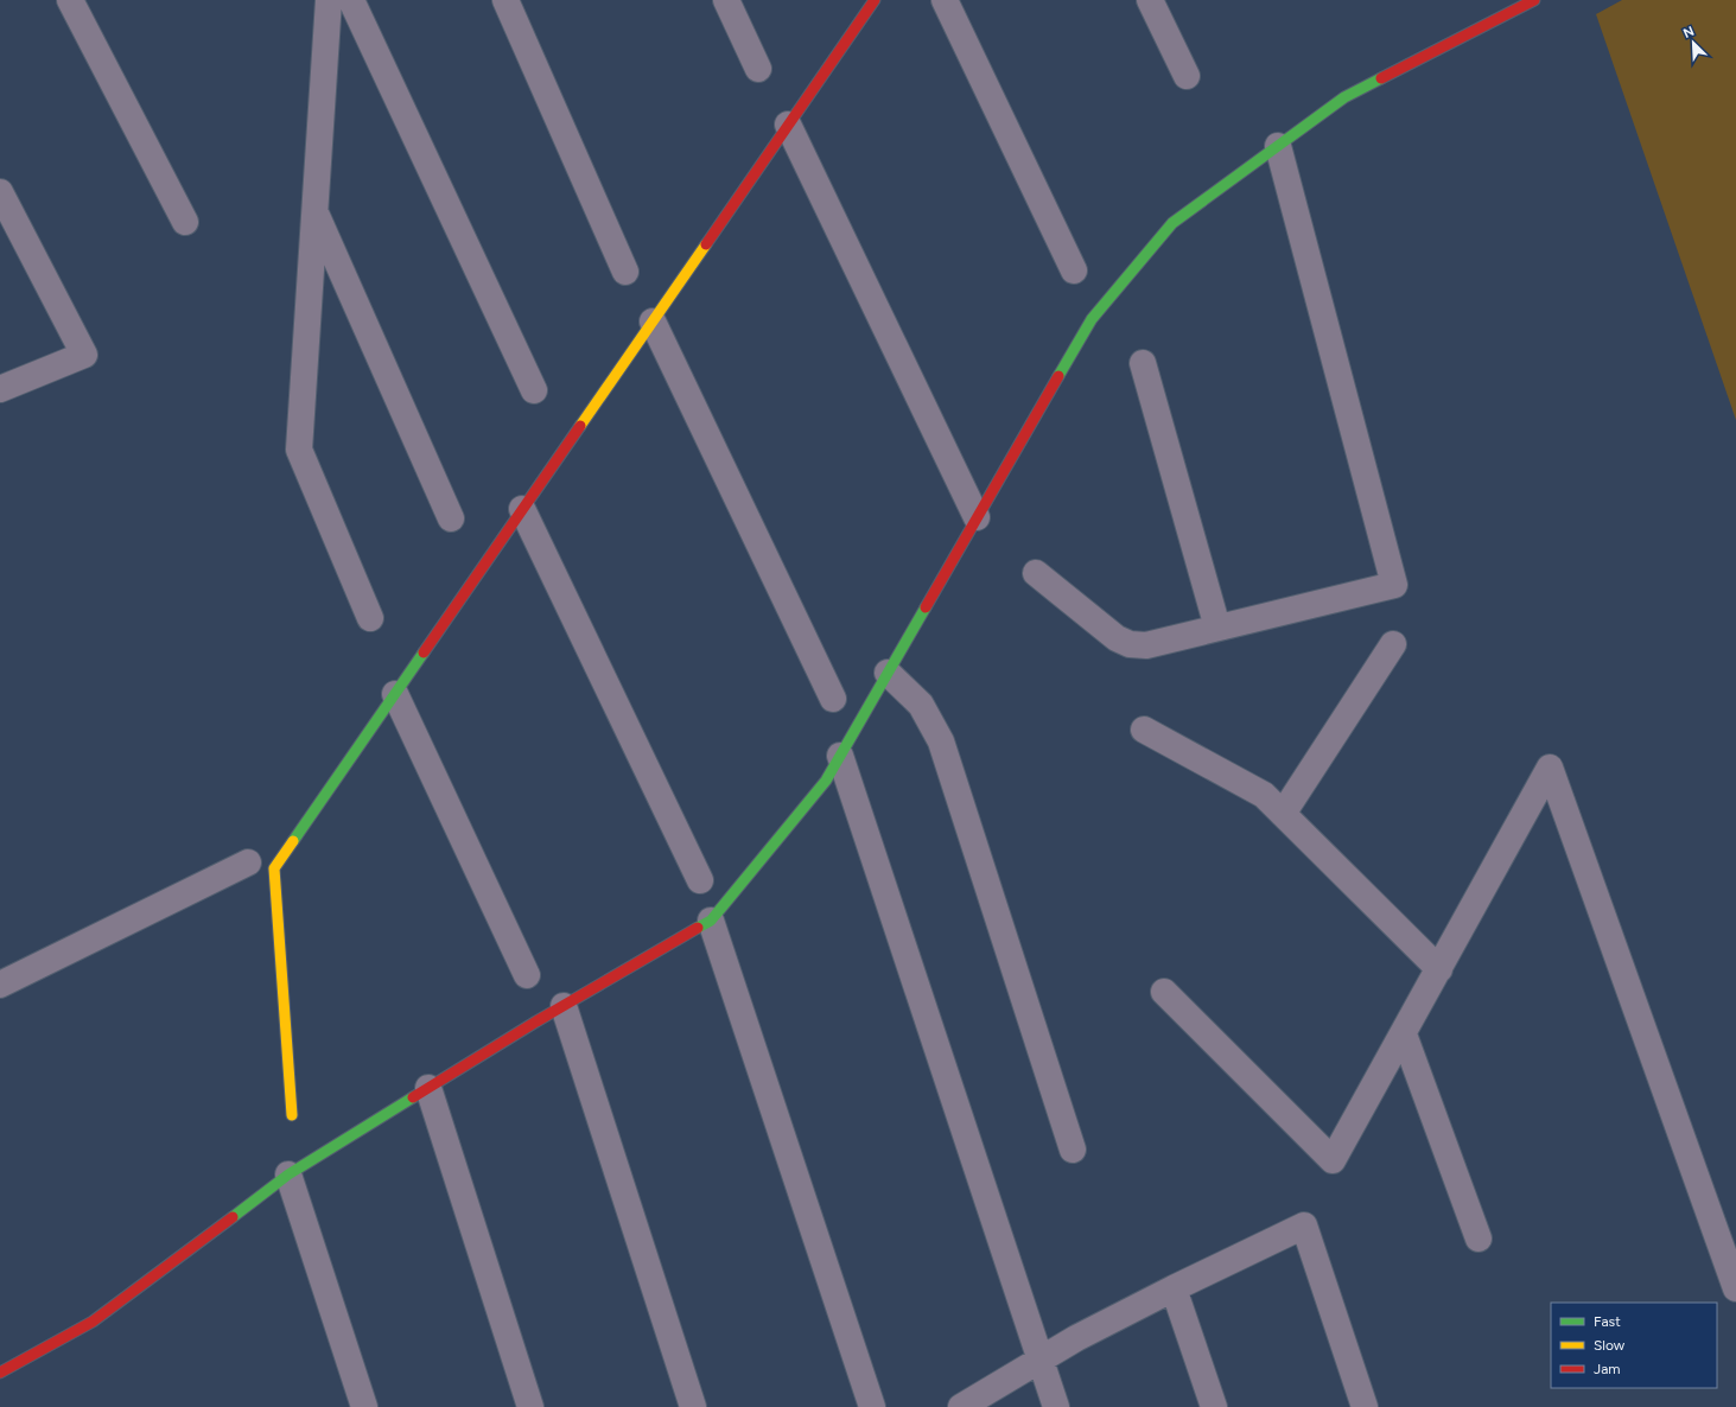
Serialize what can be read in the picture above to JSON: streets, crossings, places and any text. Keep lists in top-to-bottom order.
{
  "legend": ["Fast", "Slow", "Jam"],
  "north": "top left"
}
